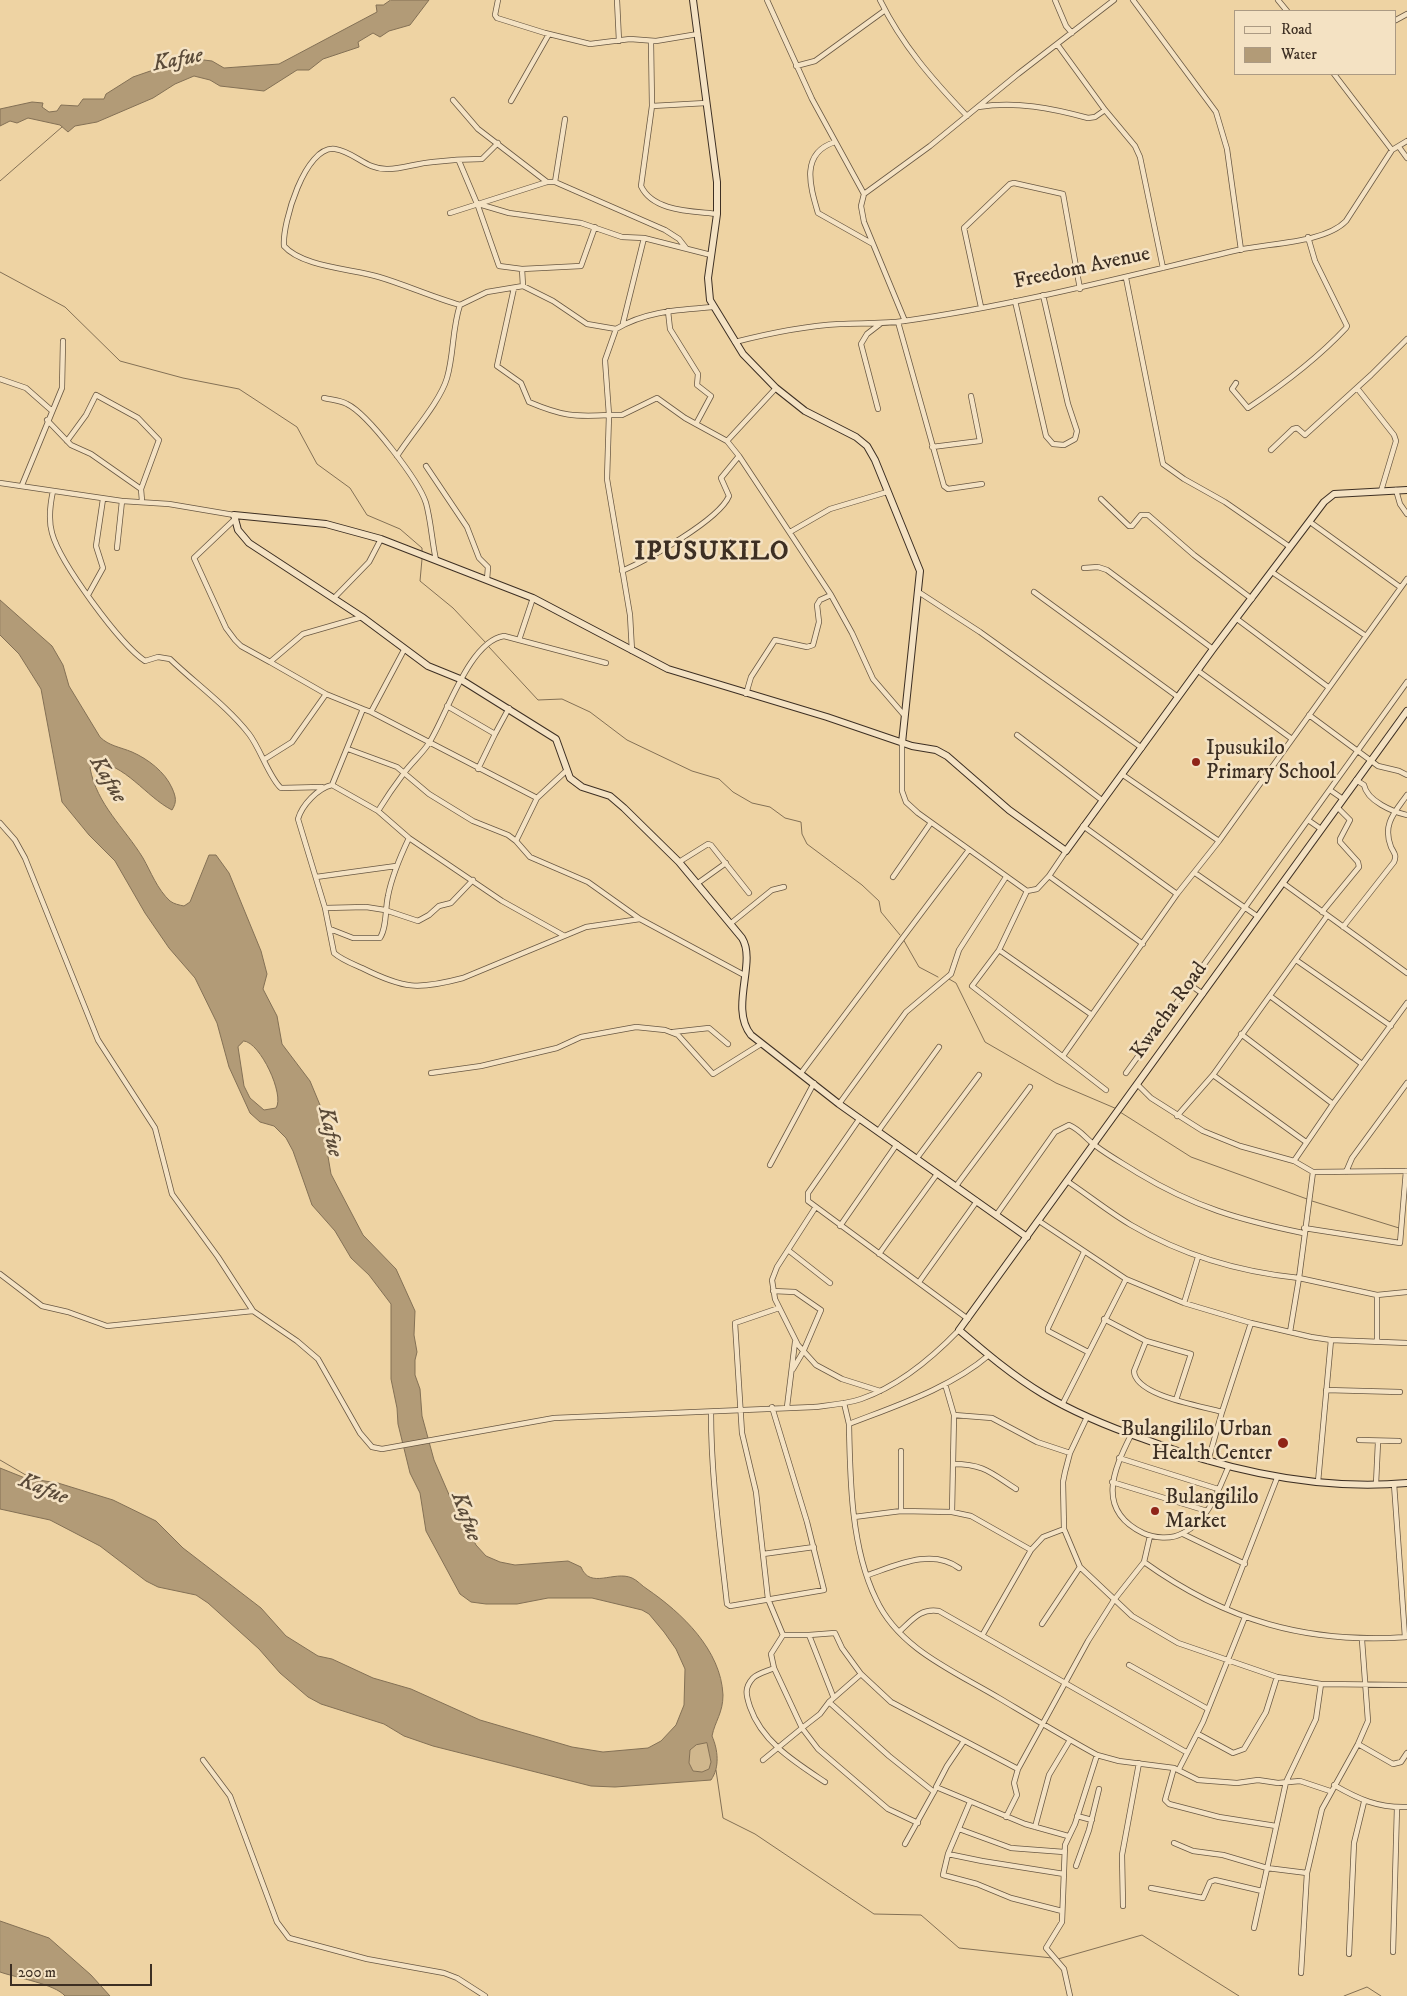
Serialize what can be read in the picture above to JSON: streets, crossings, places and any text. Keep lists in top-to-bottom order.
{
  "streets": {
    "street": ["Freedom Avenue", "Kwacha Road"]
  },
  "districts": ["IPUSUKILO"],
  "water": ["Kafue"],
  "places": ["Ipusukilo Primary School", "Bulangililo Urban Health Center", "Bulangililo Market"],
  "legend": ["Road", "Water"],
  "scale_bar": "200 m"
}
